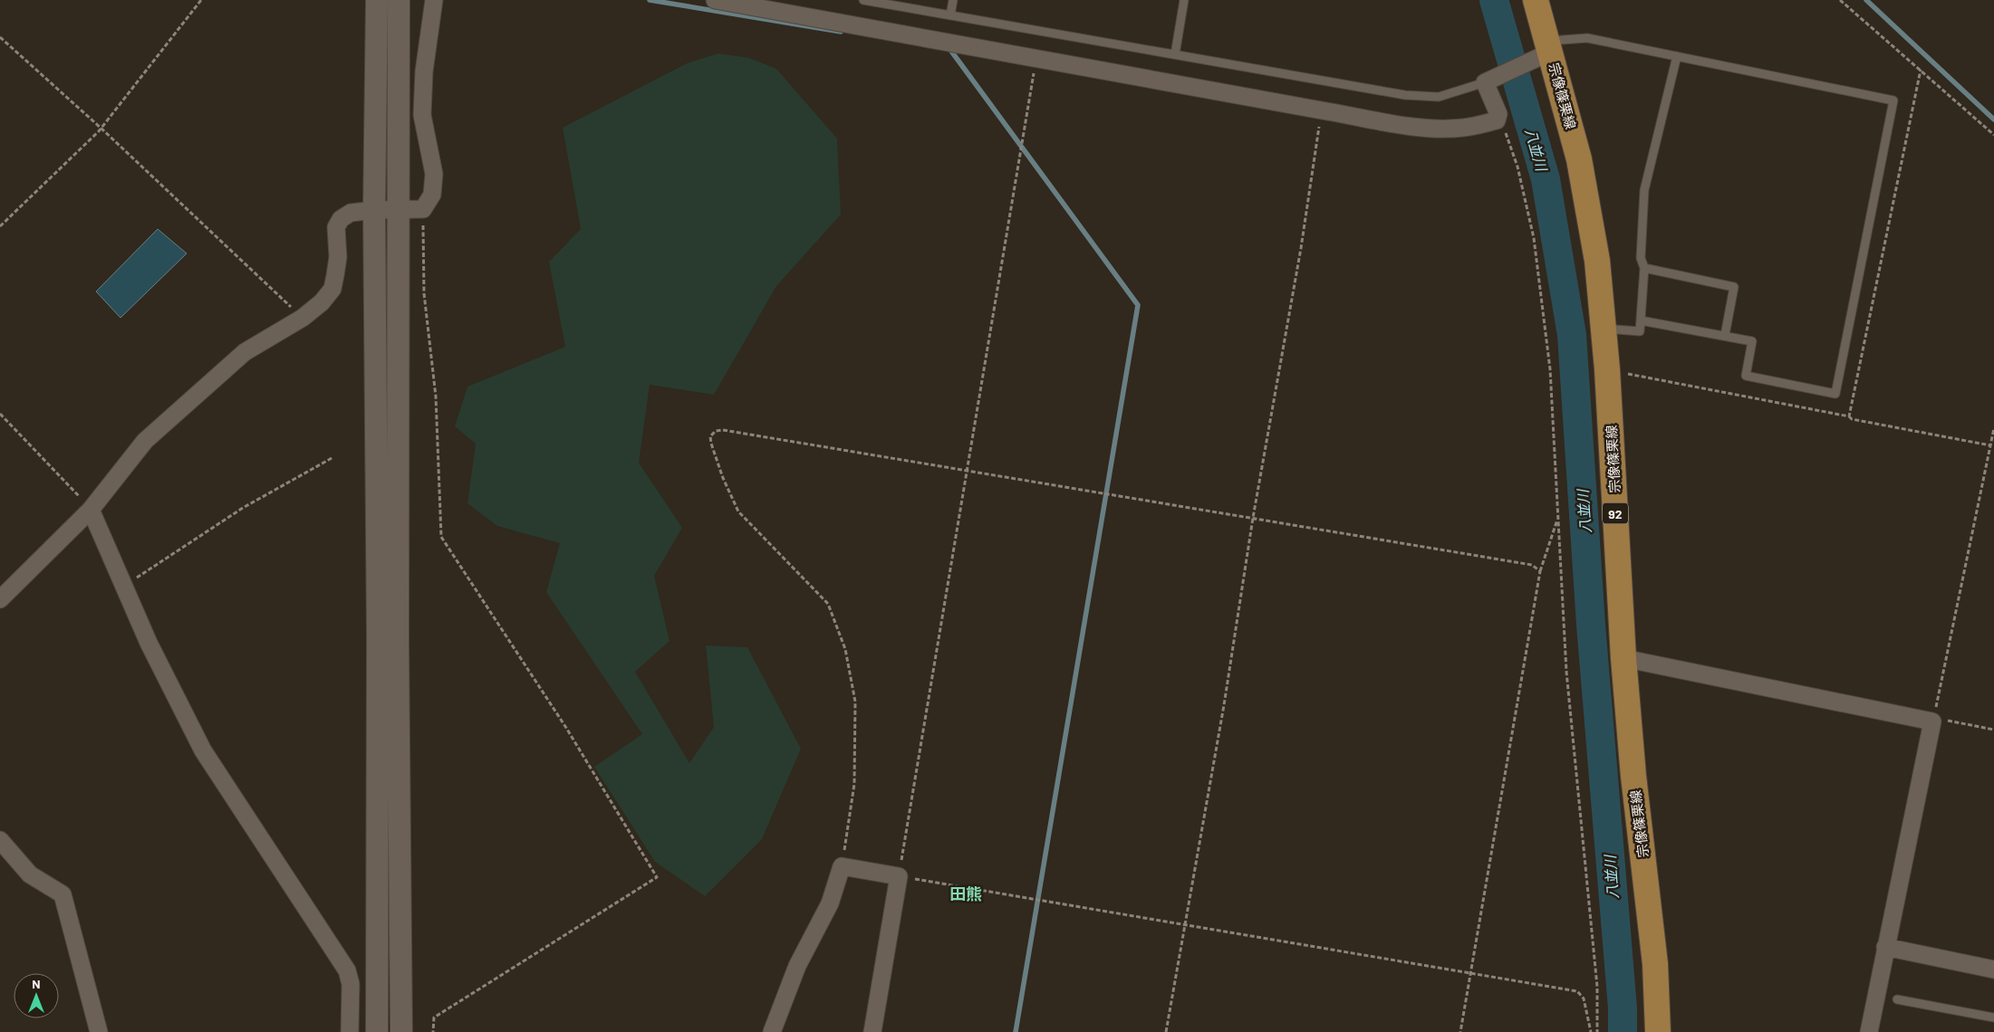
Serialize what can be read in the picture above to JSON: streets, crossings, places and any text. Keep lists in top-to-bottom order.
{
  "streets": {
    "main road": ["宗像篠栗線", "92"]
  },
  "districts": ["田熊"],
  "water": ["八並川"],
  "north": "top"
}
